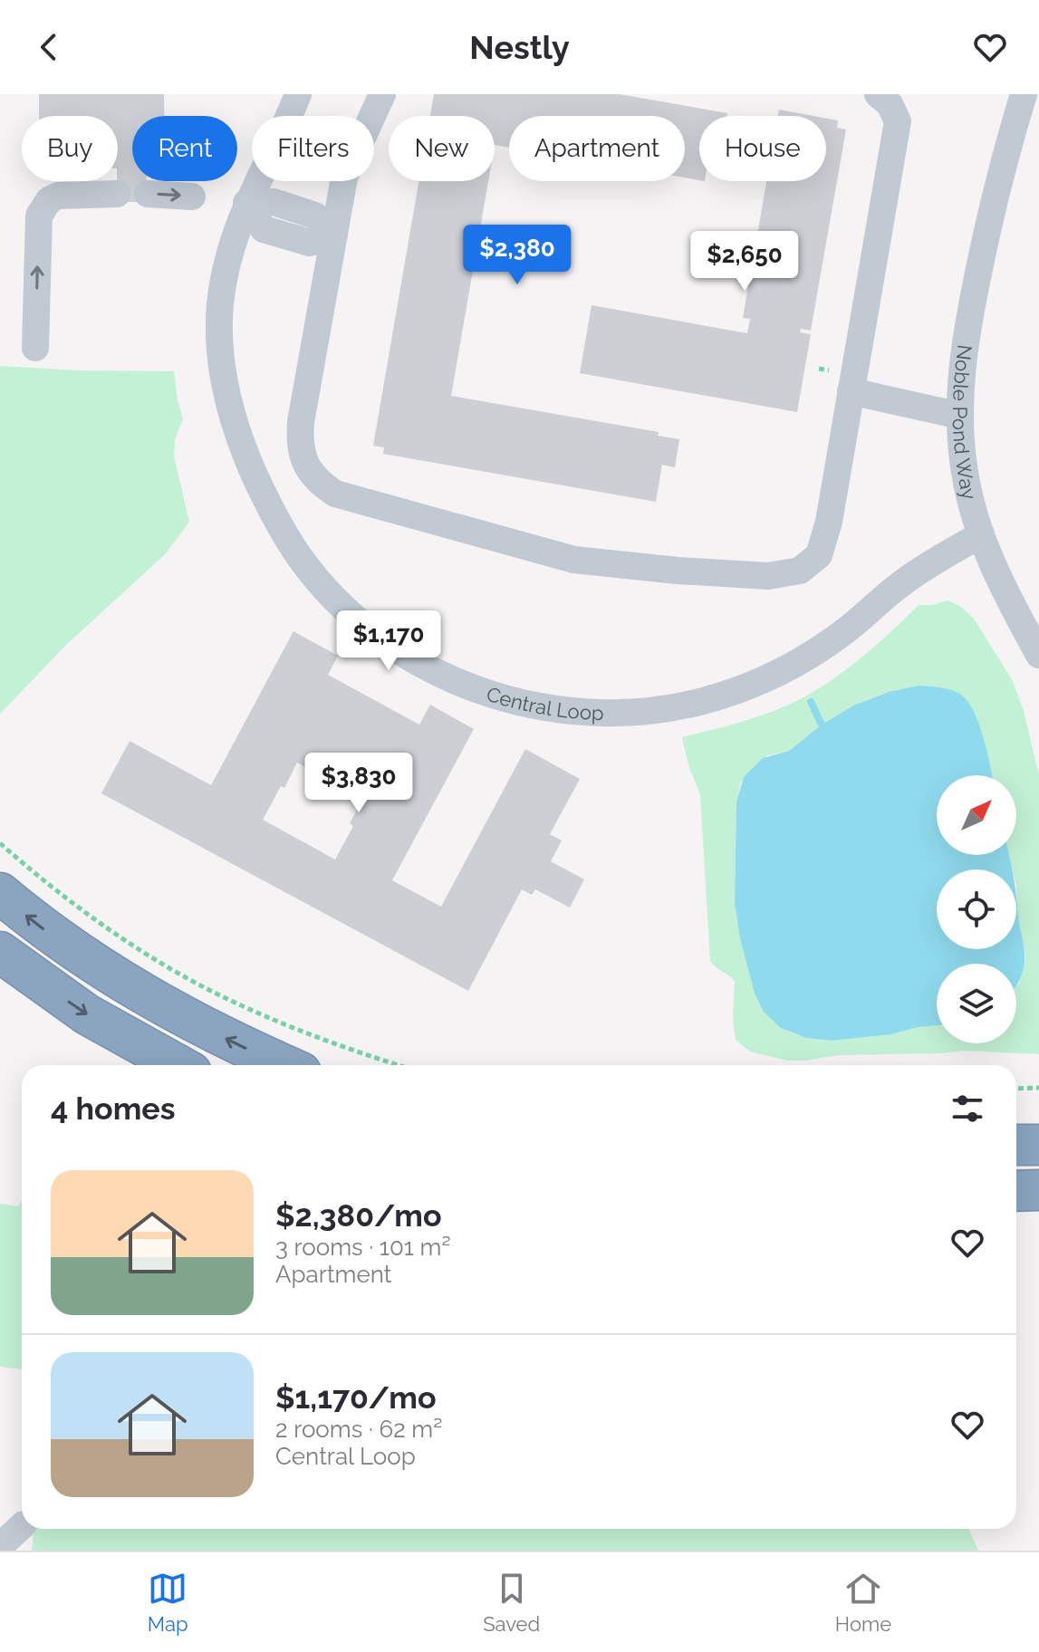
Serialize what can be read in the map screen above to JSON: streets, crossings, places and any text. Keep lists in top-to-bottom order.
{
  "streets": {
    "street": ["Noble Pond Way", "Central Loop"]
  },
  "crossings": [
    ["Noble Pond Way", "Central Loop"]
  ],
  "north": "top right",
  "page": {
    "header": "Nestly",
    "chip": [
      "Buy",
      "Rent",
      "Filters",
      "New",
      "Apartment",
      "House"
    ],
    "price": [
      "$2,380",
      "$2,650",
      "$1,170",
      "$3,830"
    ],
    "heading": "4 homes",
    "list": [
      {
        "name": "$2,380/mo",
        "note": "3 rooms · 101 m² · Apartment"
      },
      {
        "name": "$1,170/mo",
        "note": "2 rooms · 62 m² · Central Loop"
      }
    ],
    "tabs": ["Map", "Saved", "Home"]
  }
}
